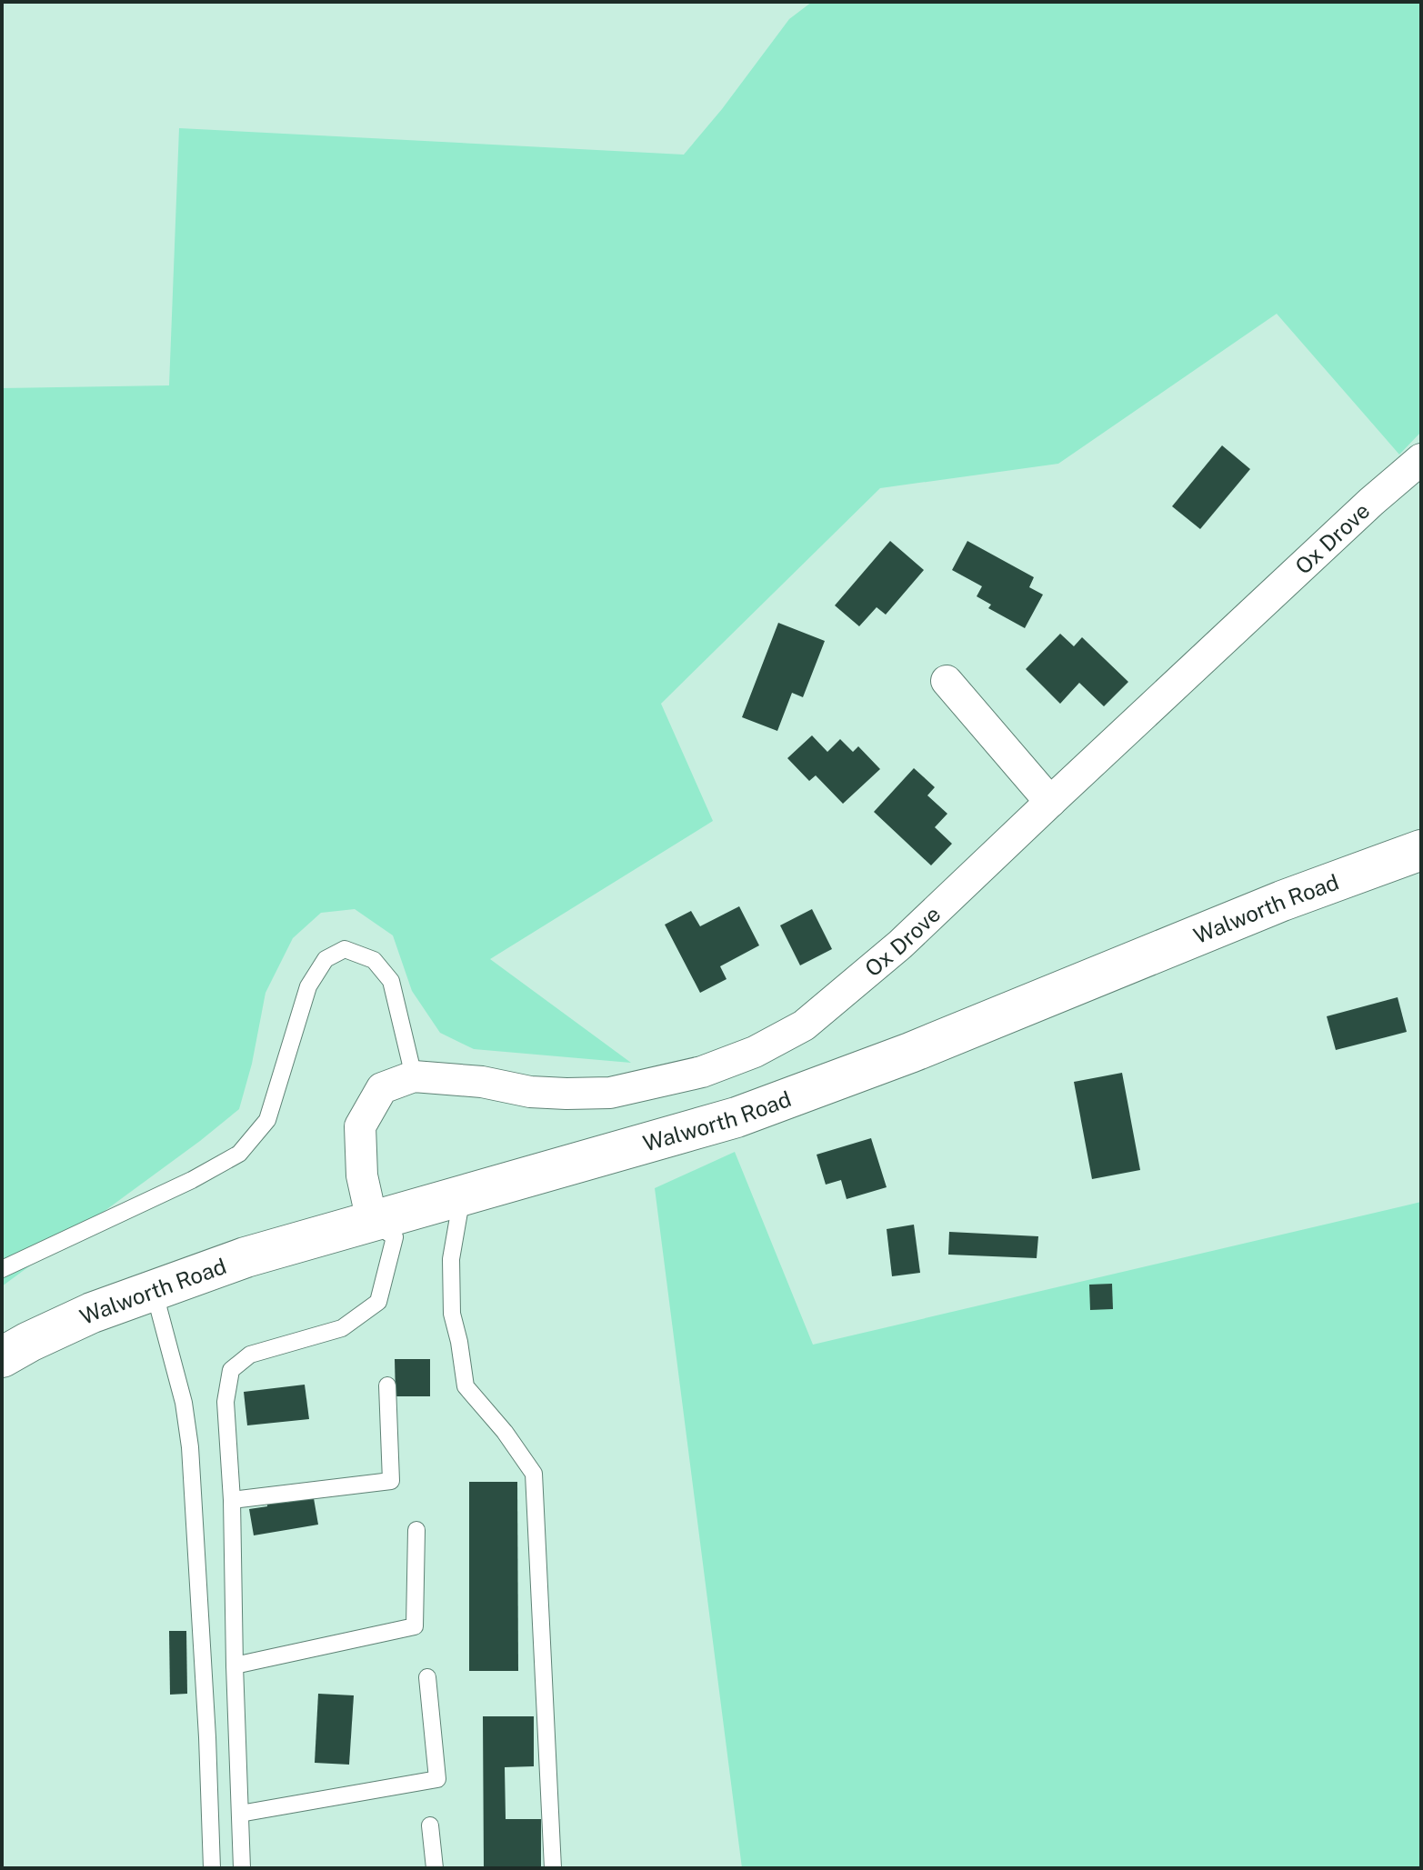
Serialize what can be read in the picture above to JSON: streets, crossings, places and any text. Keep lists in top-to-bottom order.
{
  "streets": {
    "street": ["Ox Drove", "Walworth Road"]
  },
  "crossings": [
    ["Ox Drove", "Walworth Road"]
  ]
}
